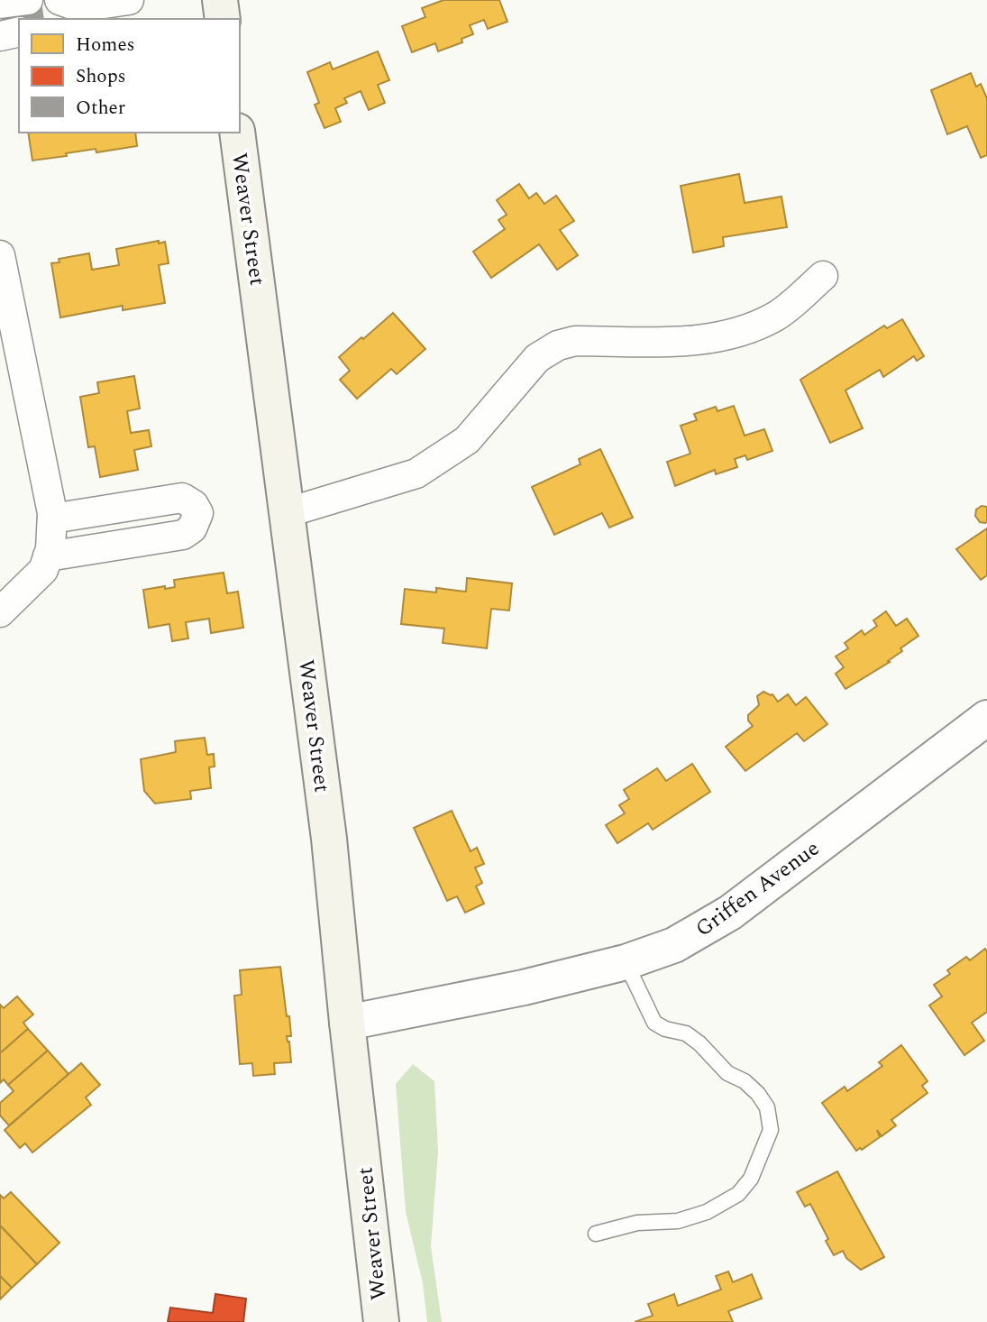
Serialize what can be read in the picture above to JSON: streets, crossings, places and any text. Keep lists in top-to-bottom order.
{
  "streets": {
    "main road": ["Weaver Street"],
    "street": ["Griffen Avenue"]
  },
  "crossings": [
    ["Weaver Street", "Griffen Avenue"]
  ],
  "legend": ["Homes", "Shops", "Other"]
}
